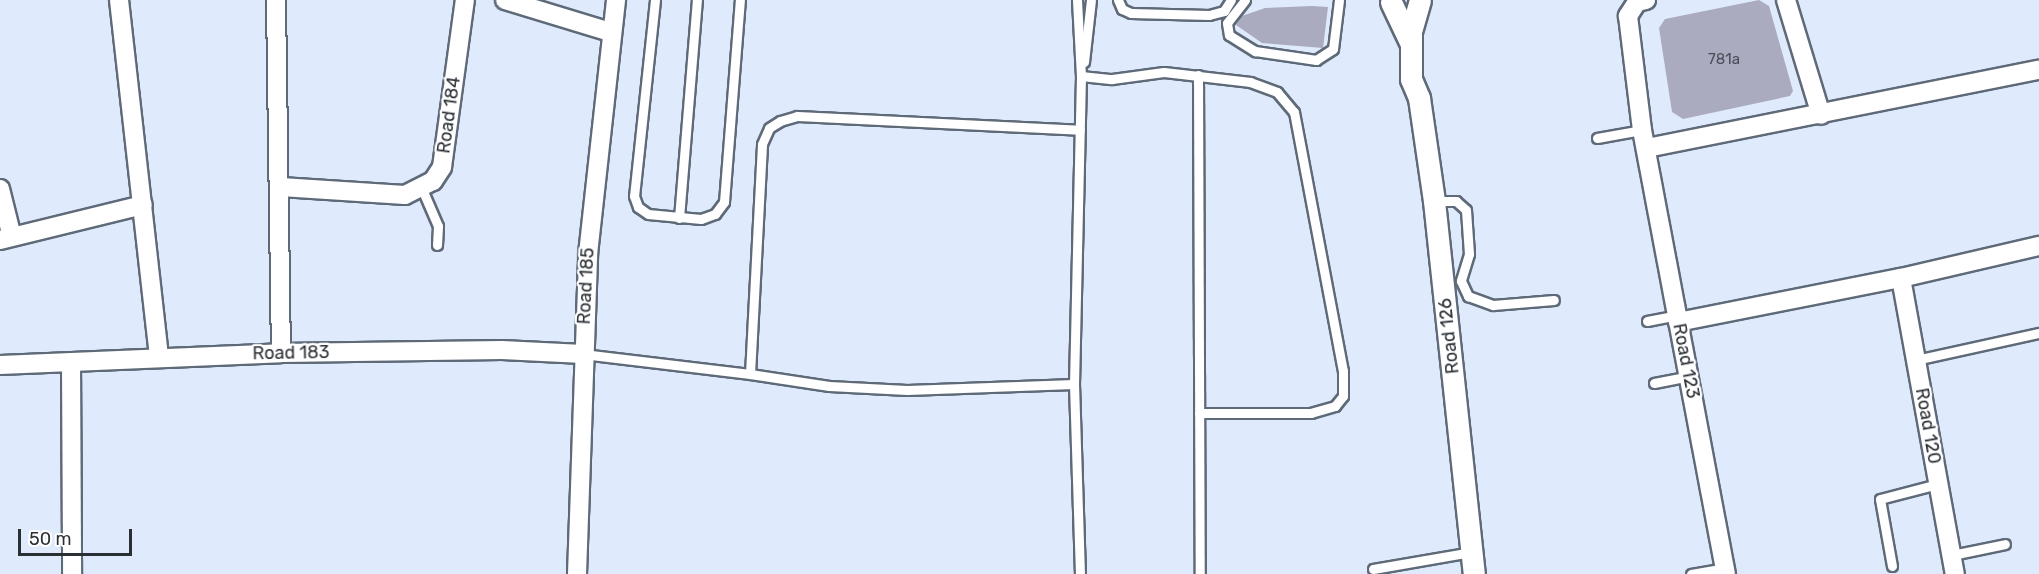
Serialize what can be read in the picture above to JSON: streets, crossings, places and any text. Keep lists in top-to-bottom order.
{
  "streets": {
    "street": [
      "Road 184",
      "Road 185",
      "Road 126",
      "Road 183",
      "Road 123",
      "Road 120"
    ]
  },
  "crossings": [
    ["Road 185", "Road 183"]
  ],
  "house_numbers": ["781a"],
  "scale_bar": "50 m"
}
